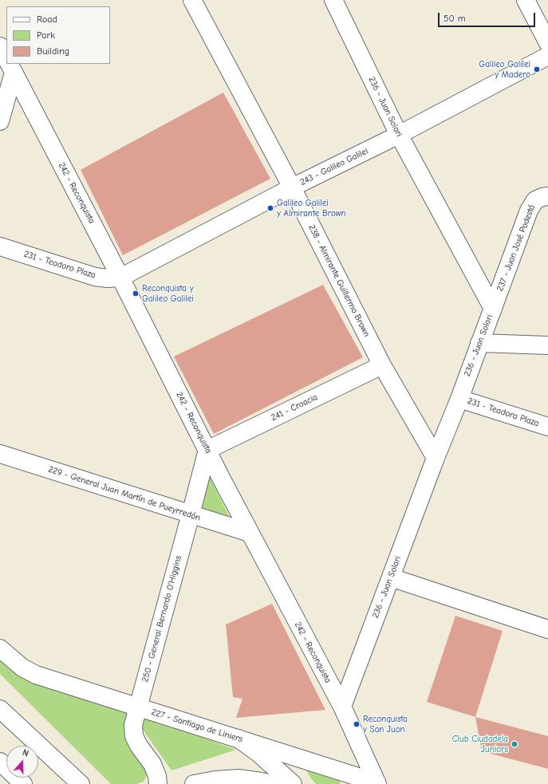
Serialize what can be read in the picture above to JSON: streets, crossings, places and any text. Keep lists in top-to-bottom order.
{
  "streets": {
    "main road": [
      "236 - Juan Solari",
      "243 - Galileo Galilei",
      "242 - Reconquista",
      "237 - Juan José Podestá",
      "231 - Teodoro Plaza",
      "238 - Almirante Guillermo Brown",
      "241 - Croacia",
      "229 - General Juan Martín de Pueyrredón",
      "250 - General Bernardo O'Higgins",
      "227 - Santiago de Liniers"
    ]
  },
  "crossings": [
    ["236 - Juan Solari", "243 - Galileo Galilei"],
    ["236 - Juan Solari", "242 - Reconquista"],
    ["236 - Juan Solari", "237 - Juan José Podestá"],
    ["236 - Juan Solari", "231 - Teodoro Plaza"],
    ["236 - Juan Solari", "238 - Almirante Guillermo Brown"],
    ["243 - Galileo Galilei", "242 - Reconquista"],
    ["243 - Galileo Galilei", "231 - Teodoro Plaza"],
    ["243 - Galileo Galilei", "238 - Almirante Guillermo Brown"],
    ["242 - Reconquista", "231 - Teodoro Plaza"],
    ["242 - Reconquista", "241 - Croacia"],
    ["242 - Reconquista", "229 - General Juan Martín de Pueyrredón"],
    ["242 - Reconquista", "250 - General Bernardo O'Higgins"],
    ["242 - Reconquista", "227 - Santiago de Liniers"],
    ["238 - Almirante Guillermo Brown", "241 - Croacia"],
    ["241 - Croacia", "250 - General Bernardo O'Higgins"],
    ["229 - General Juan Martín de Pueyrredón", "250 - General Bernardo O'Higgins"],
    ["250 - General Bernardo O'Higgins", "227 - Santiago de Liniers"]
  ],
  "places": [
    "Galileo Galilei y Madero",
    "Galileo Galilei y Almirante Brown",
    "Reconquista y Galileo Galilei",
    "Reconquista y San Juan",
    "Club Ciudadela Juniors"
  ],
  "legend": ["Road", "Park", "Building"],
  "scale_bar": "50 m",
  "north": "top"
}
